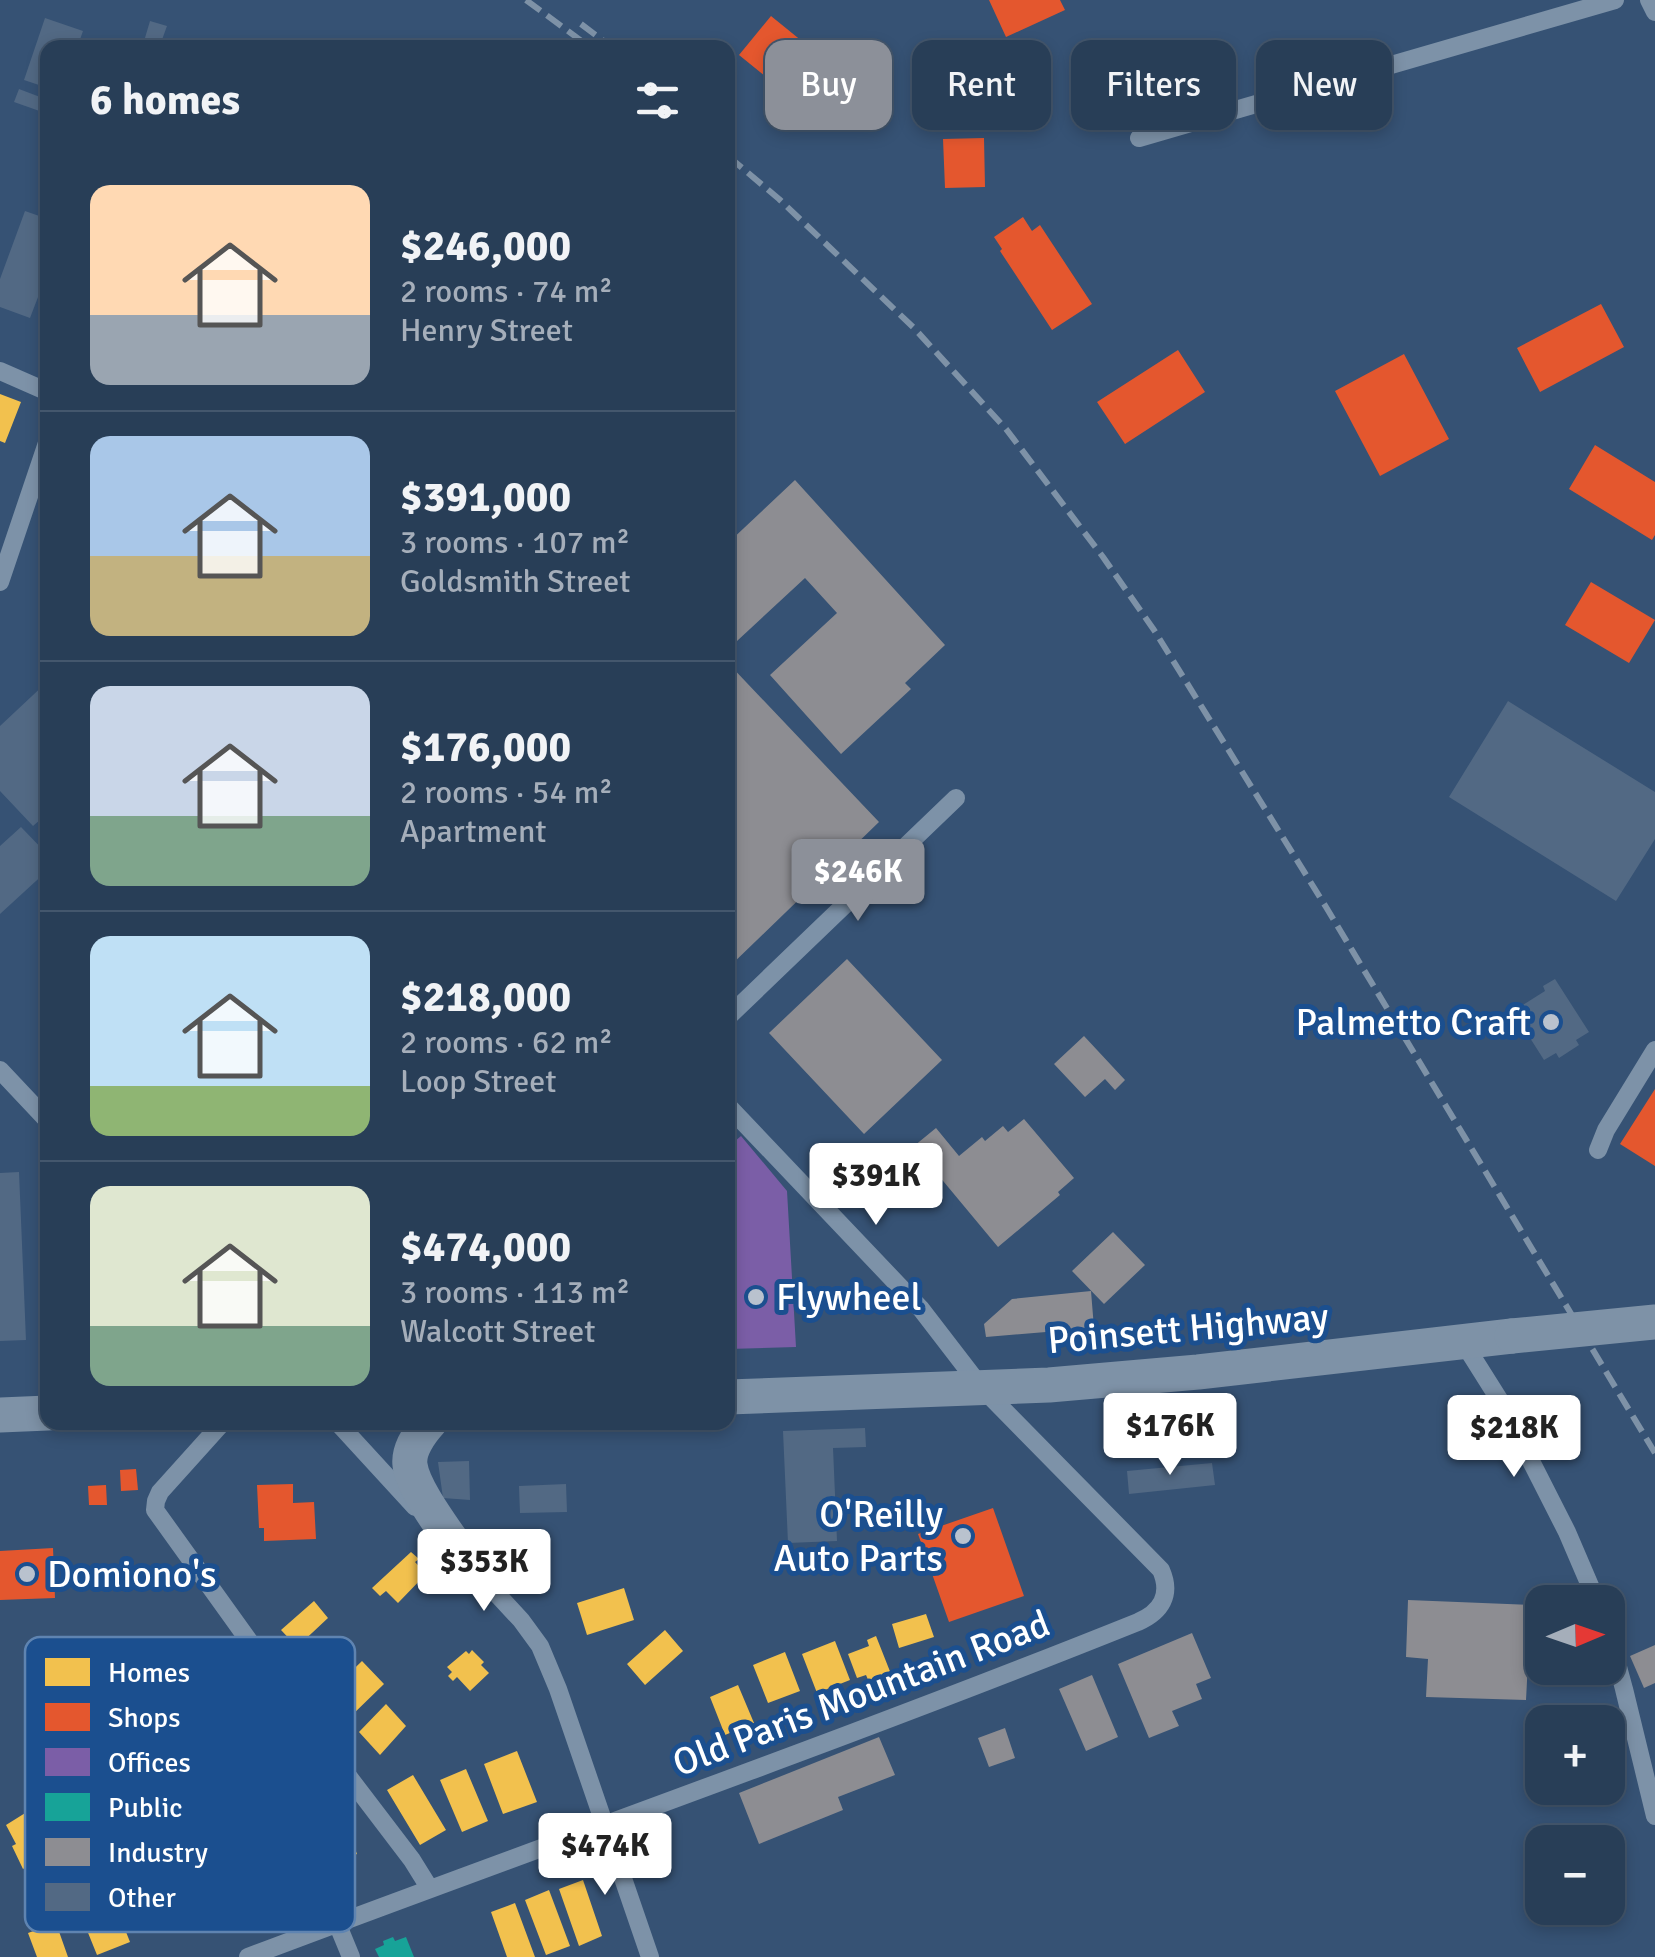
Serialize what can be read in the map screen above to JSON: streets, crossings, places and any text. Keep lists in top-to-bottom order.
{
  "streets": {
    "highway": ["Poinsett Highway"],
    "street": ["Old Paris Mountain Road"]
  },
  "crossings": [
    ["Poinsett Highway", "Old Paris Mountain Road"]
  ],
  "places": [
    "Palmetto Craft",
    "Flywheel",
    "O'Reilly Auto Parts",
    "Domiono's"
  ],
  "legend": [
    "Homes",
    "Shops",
    "Offices",
    "Public",
    "Industry",
    "Other"
  ],
  "north": "right",
  "page": {
    "chip": [
      "Buy",
      "Rent",
      "Filters",
      "New"
    ],
    "heading": "6 homes",
    "list": [
      {
        "name": "$246,000",
        "note": "2 rooms · 74 m² · Henry Street"
      },
      {
        "name": "$391,000",
        "note": "3 rooms · 107 m² · Goldsmith Street"
      },
      {
        "name": "$176,000",
        "note": "2 rooms · 54 m² · Apartment"
      },
      {
        "name": "$218,000",
        "note": "2 rooms · 62 m² · Loop Street"
      },
      {
        "name": "$474,000",
        "note": "3 rooms · 113 m² · Walcott Street"
      }
    ],
    "price": [
      "$246K",
      "$391K",
      "$176K",
      "$218K",
      "$353K",
      "$474K"
    ],
    "map_buttons": ["+", "−"]
  }
}
